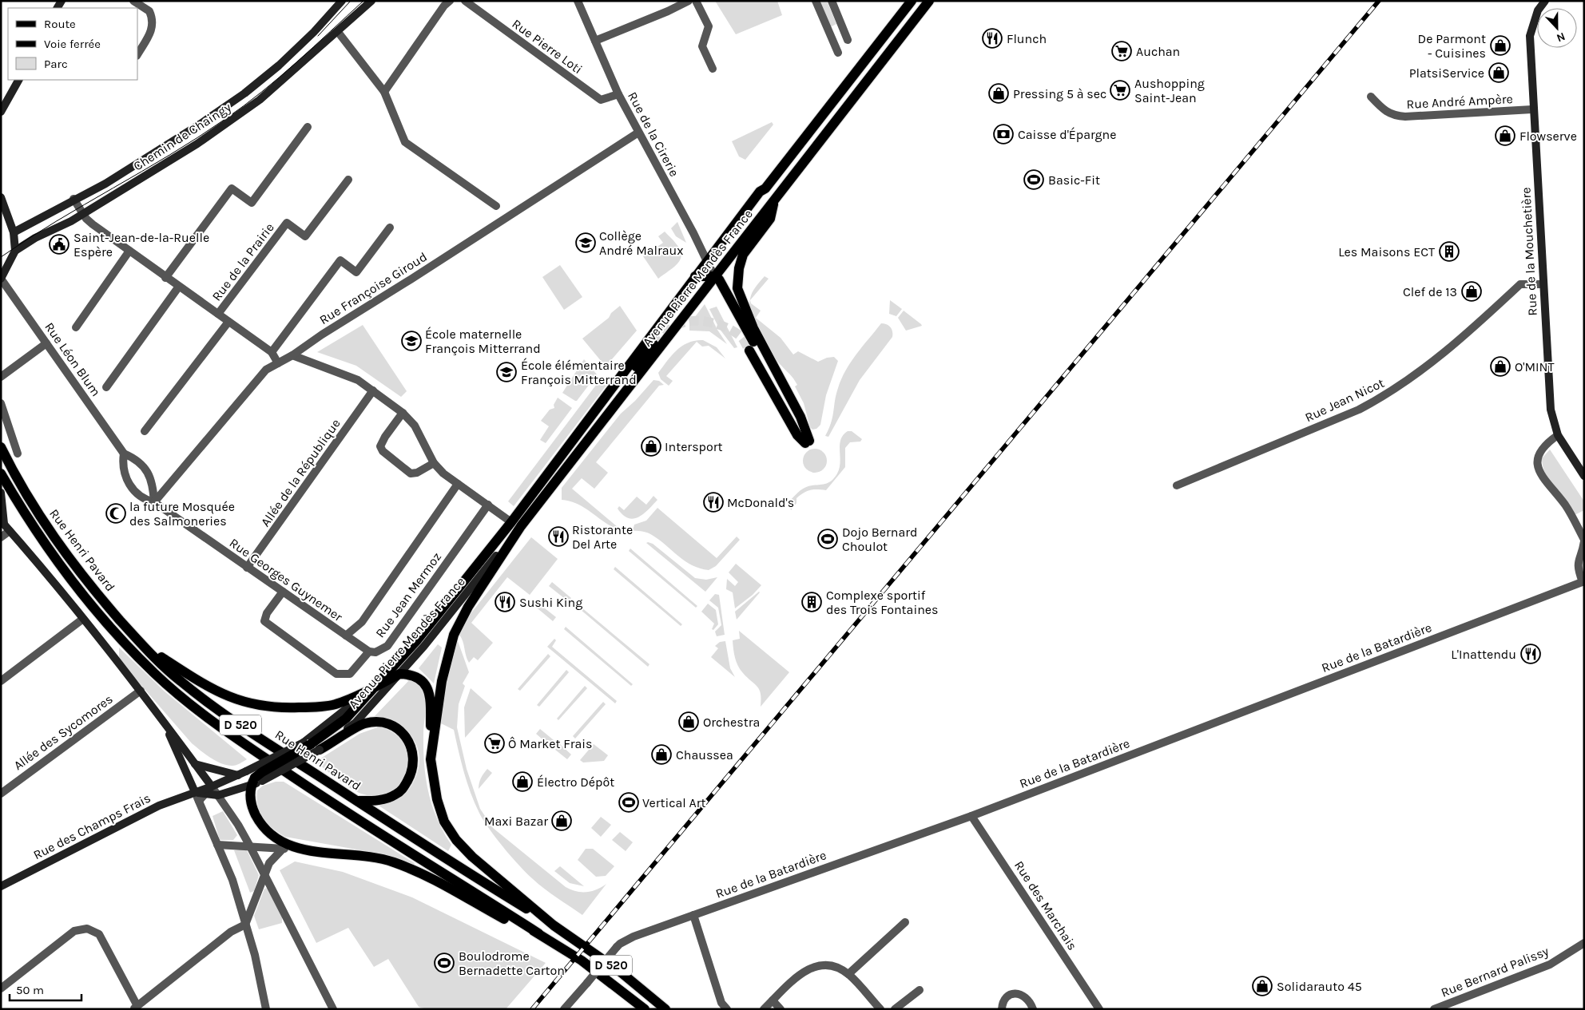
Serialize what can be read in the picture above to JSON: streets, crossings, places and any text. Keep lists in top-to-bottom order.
{
  "streets": {
    "main road": ["Avenue Pierre Mendès France", "Rue Henri Pavard", "D 520"],
    "street": [
      "Rue Pierre Loti",
      "Rue André Ampère",
      "Rue de la Cirerie",
      "Chemin de Chaingy",
      "Rue de la Mouchetière",
      "Rue de la Prairie",
      "Rue Françoise Giroud",
      "Rue Léon Blum",
      "Rue Jean Nicot",
      "Allée de la République",
      "Rue Georges Guynemer",
      "Rue Jean Mermoz",
      "Rue de la Batardière",
      "Allée des Sycomores",
      "Rue des Champs Frais",
      "Rue des Marchais",
      "Rue Bernard Palissy"
    ]
  },
  "crossings": [
    ["Rue Pierre Loti", "Rue de la Cirerie"],
    ["Rue André Ampère", "Rue de la Mouchetière"],
    ["Rue de la Cirerie", "Avenue Pierre Mendès France"],
    ["Rue de la Cirerie", "Rue Françoise Giroud"],
    ["Chemin de Chaingy", "Rue de la Prairie"],
    ["Rue de la Mouchetière", "Rue Jean Nicot"],
    ["Rue de la Prairie", "Rue Françoise Giroud"],
    ["Avenue Pierre Mendès France", "Rue des Champs Frais"],
    ["Rue Françoise Giroud", "Rue Léon Blum"],
    ["Rue Françoise Giroud", "Rue Georges Guynemer"],
    ["Rue Léon Blum", "Rue Georges Guynemer"],
    ["Allée de la République", "Rue Georges Guynemer"],
    ["Rue Henri Pavard", "D 520"],
    ["Rue Georges Guynemer", "Rue Jean Mermoz"],
    ["Rue de la Batardière", "Rue des Marchais"]
  ],
  "places": {
    "restaurant": [
      "Flunch",
      "McDonald's",
      "Ristorante Del Arte",
      "Sushi King",
      "L'Inattendu"
    ],
    "shop": [
      "De Parmont - Cuisines",
      "PlatsiService",
      "Pressing 5 à sec",
      "Flowserve",
      "Clef de 13",
      "O'MINT",
      "Intersport",
      "Orchestra",
      "Chaussea",
      "Électro Dépôt",
      "Maxi Bazar",
      "Solidarauto 45"
    ],
    "supermarket": ["Auchan", "Aushopping Saint-Jean", "Ô Market Frais"],
    "bank": ["Caisse d'Épargne"],
    "sports": [
      "Basic-Fit",
      "Dojo Bernard Choulot",
      "Vertical Art",
      "Boulodrome Bernadette Carton"
    ],
    "school or university": ["Collège André Malraux", "École maternelle François Mitterrand", "École élémentaire François Mitterrand"],
    "public building": ["Saint-Jean-de-la-Ruelle Espère"],
    "building": ["Les Maisons ECT", "Complexe sportif des Trois Fontaines"],
    "mosque": ["la future Mosquée des Salmoneries"]
  },
  "legend": ["Route", "Voie ferrée", "Parc"],
  "scale_bar": "50 m",
  "north": "bottom"
}
